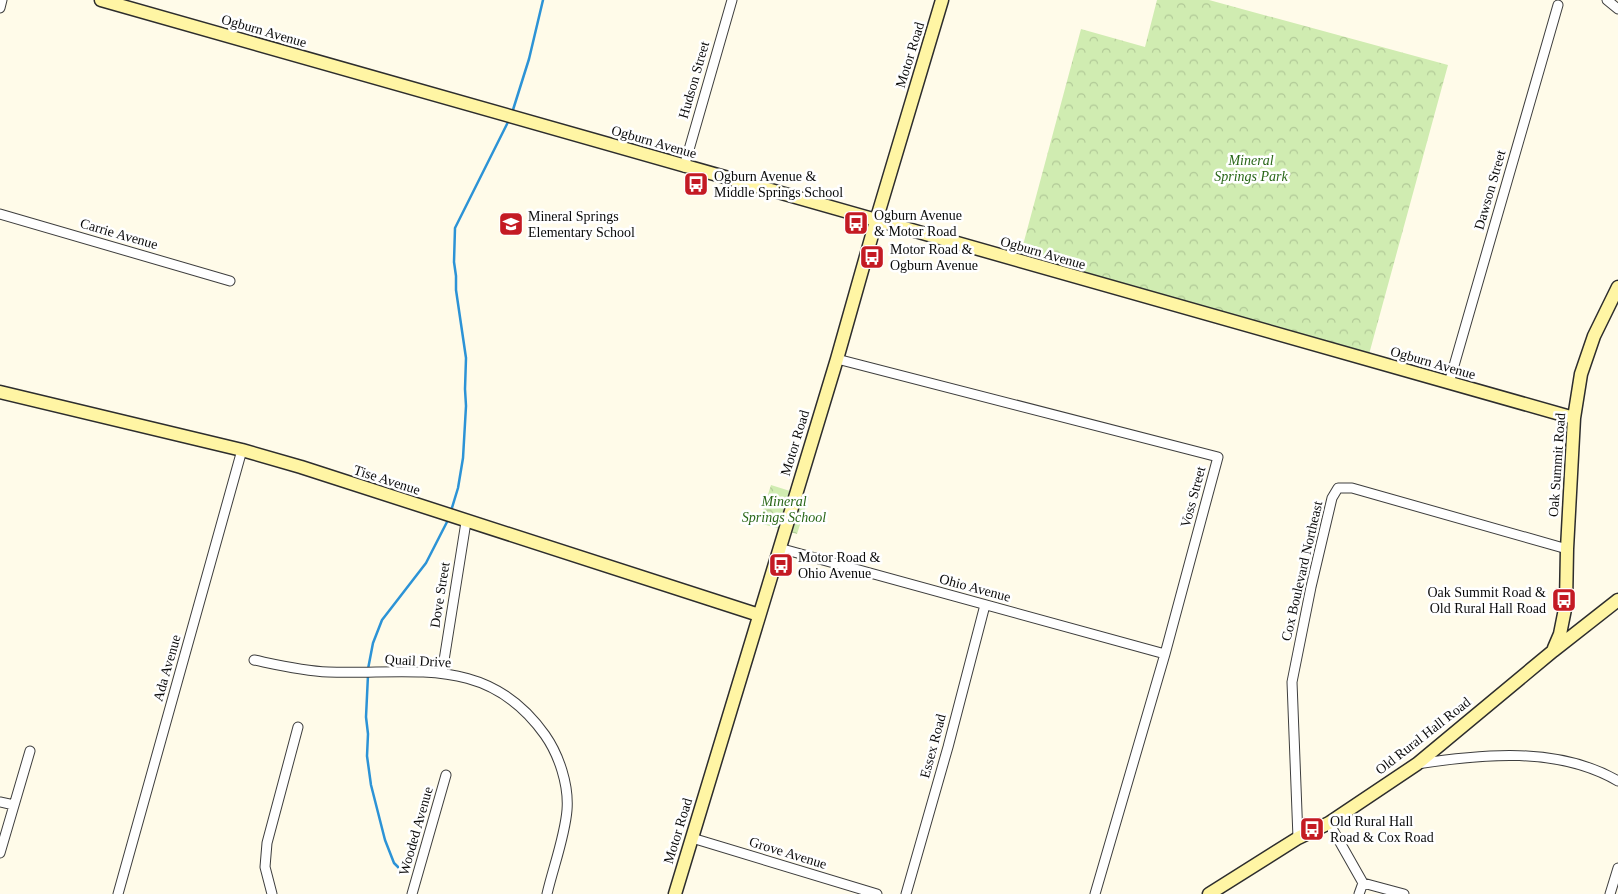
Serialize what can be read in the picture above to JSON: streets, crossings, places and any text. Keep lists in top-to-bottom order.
{
  "streets": {
    "street": [
      "Ogburn Avenue",
      "Motor Road",
      "Hudson Street",
      "Dawson Street",
      "Carrie Avenue",
      "Oak Summit Road",
      "Tise Avenue",
      "Voss Street",
      "Cox Boulevard Northeast",
      "Ohio Avenue",
      "Dove Street",
      "Quail Drive",
      "Ada Avenue",
      "Old Rural Hall Road",
      "Essex Road",
      "Wooded Avenue",
      "Grove Avenue"
    ]
  },
  "crossings": [
    ["Ogburn Avenue", "Motor Road"],
    ["Ogburn Avenue", "Hudson Street"],
    ["Ogburn Avenue", "Dawson Street"],
    ["Ogburn Avenue", "Oak Summit Road"],
    ["Motor Road", "Tise Avenue"],
    ["Motor Road", "Voss Street"],
    ["Motor Road", "Ohio Avenue"],
    ["Motor Road", "Grove Avenue"],
    ["Oak Summit Road", "Cox Boulevard Northeast"],
    ["Oak Summit Road", "Old Rural Hall Road"],
    ["Tise Avenue", "Dove Street"],
    ["Tise Avenue", "Ada Avenue"],
    ["Voss Street", "Ohio Avenue"],
    ["Cox Boulevard Northeast", "Old Rural Hall Road"],
    ["Ohio Avenue", "Essex Road"],
    ["Dove Street", "Quail Drive"]
  ],
  "parks": ["Mineral Springs Park", "Mineral Springs School"],
  "places": {
    "bus stop": [
      "Ogburn Avenue & Middle Springs School",
      "Ogburn Avenue & Motor Road",
      "Motor Road & Ogburn Avenue",
      "Motor Road & Ohio Avenue",
      "Oak Summit Road & Old Rural Hall Road",
      "Old Rural Hall Road & Cox Road"
    ],
    "school or university": ["Mineral Springs Elementary School"]
  }
}
